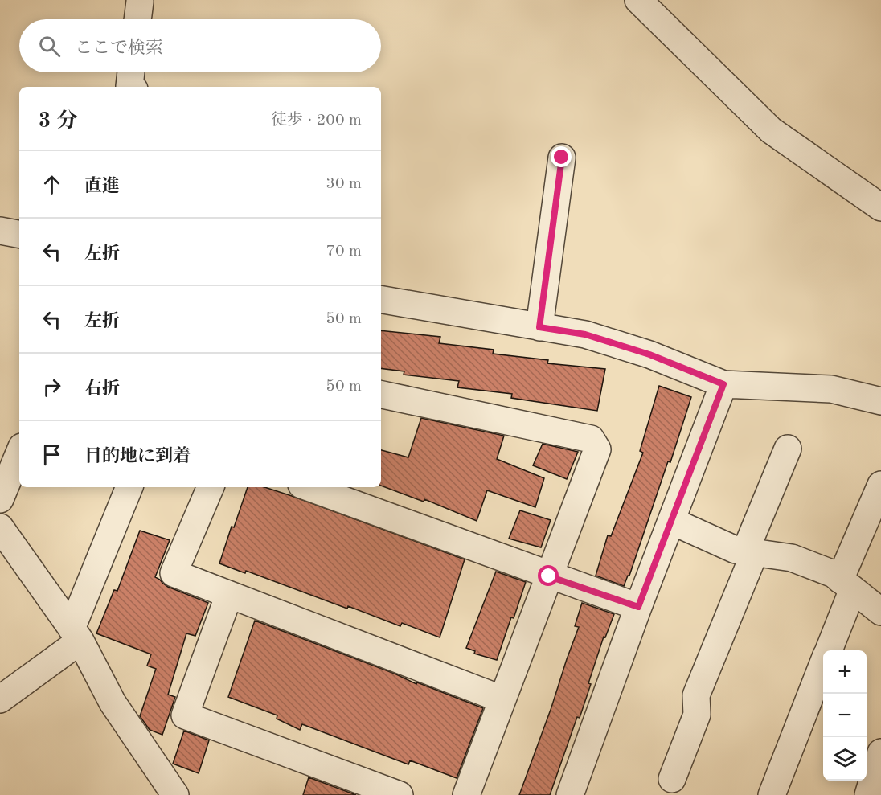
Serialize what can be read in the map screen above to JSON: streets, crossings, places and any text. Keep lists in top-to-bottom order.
{
  "page": {
    "search": "ここで検索",
    "heading": ["3 分", "徒歩 · 200 m"],
    "list": [
      ["直進", "30 m"],
      ["左折", "70 m"],
      ["左折", "50 m"],
      ["右折", "50 m"],
      "目的地に到着"
    ],
    "map_buttons": ["+", "−"]
  }
}
